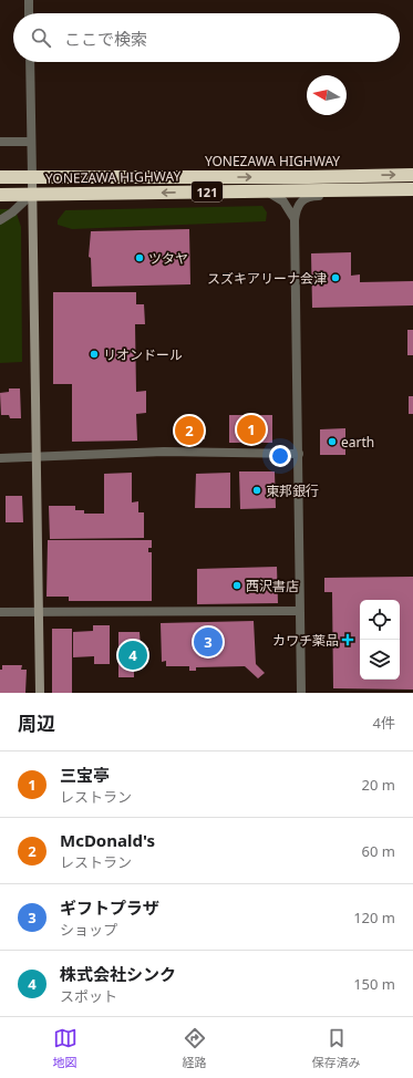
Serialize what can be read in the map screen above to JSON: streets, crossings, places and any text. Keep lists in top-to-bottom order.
{
  "streets": {
    "highway": ["YONEZAWA HIGHWAY", "121"]
  },
  "places": {
    "other": [
      "ツタヤ",
      "スズキアリーナ会津",
      "リオンドール",
      "earth",
      "東邦銀行",
      "西沢書店"
    ],
    "health": ["カワチ薬品"]
  },
  "north": "left",
  "page": {
    "search": "ここで検索",
    "pins": [
      "1",
      "2",
      "3",
      "4"
    ],
    "heading": ["周辺", "4件"],
    "list": [
      {
        "mark": "1",
        "name": "三宝亭",
        "note": "レストラン",
        "value": "20 m"
      },
      {
        "mark": "2",
        "name": "McDonald's",
        "note": "レストラン",
        "value": "60 m"
      },
      {
        "mark": "3",
        "name": "ギフトプラザ",
        "note": "ショップ",
        "value": "120 m"
      },
      {
        "mark": "4",
        "name": "株式会社シンク",
        "note": "スポット",
        "value": "150 m"
      }
    ],
    "nav": ["地図", "経路", "保存済み"]
  }
}
